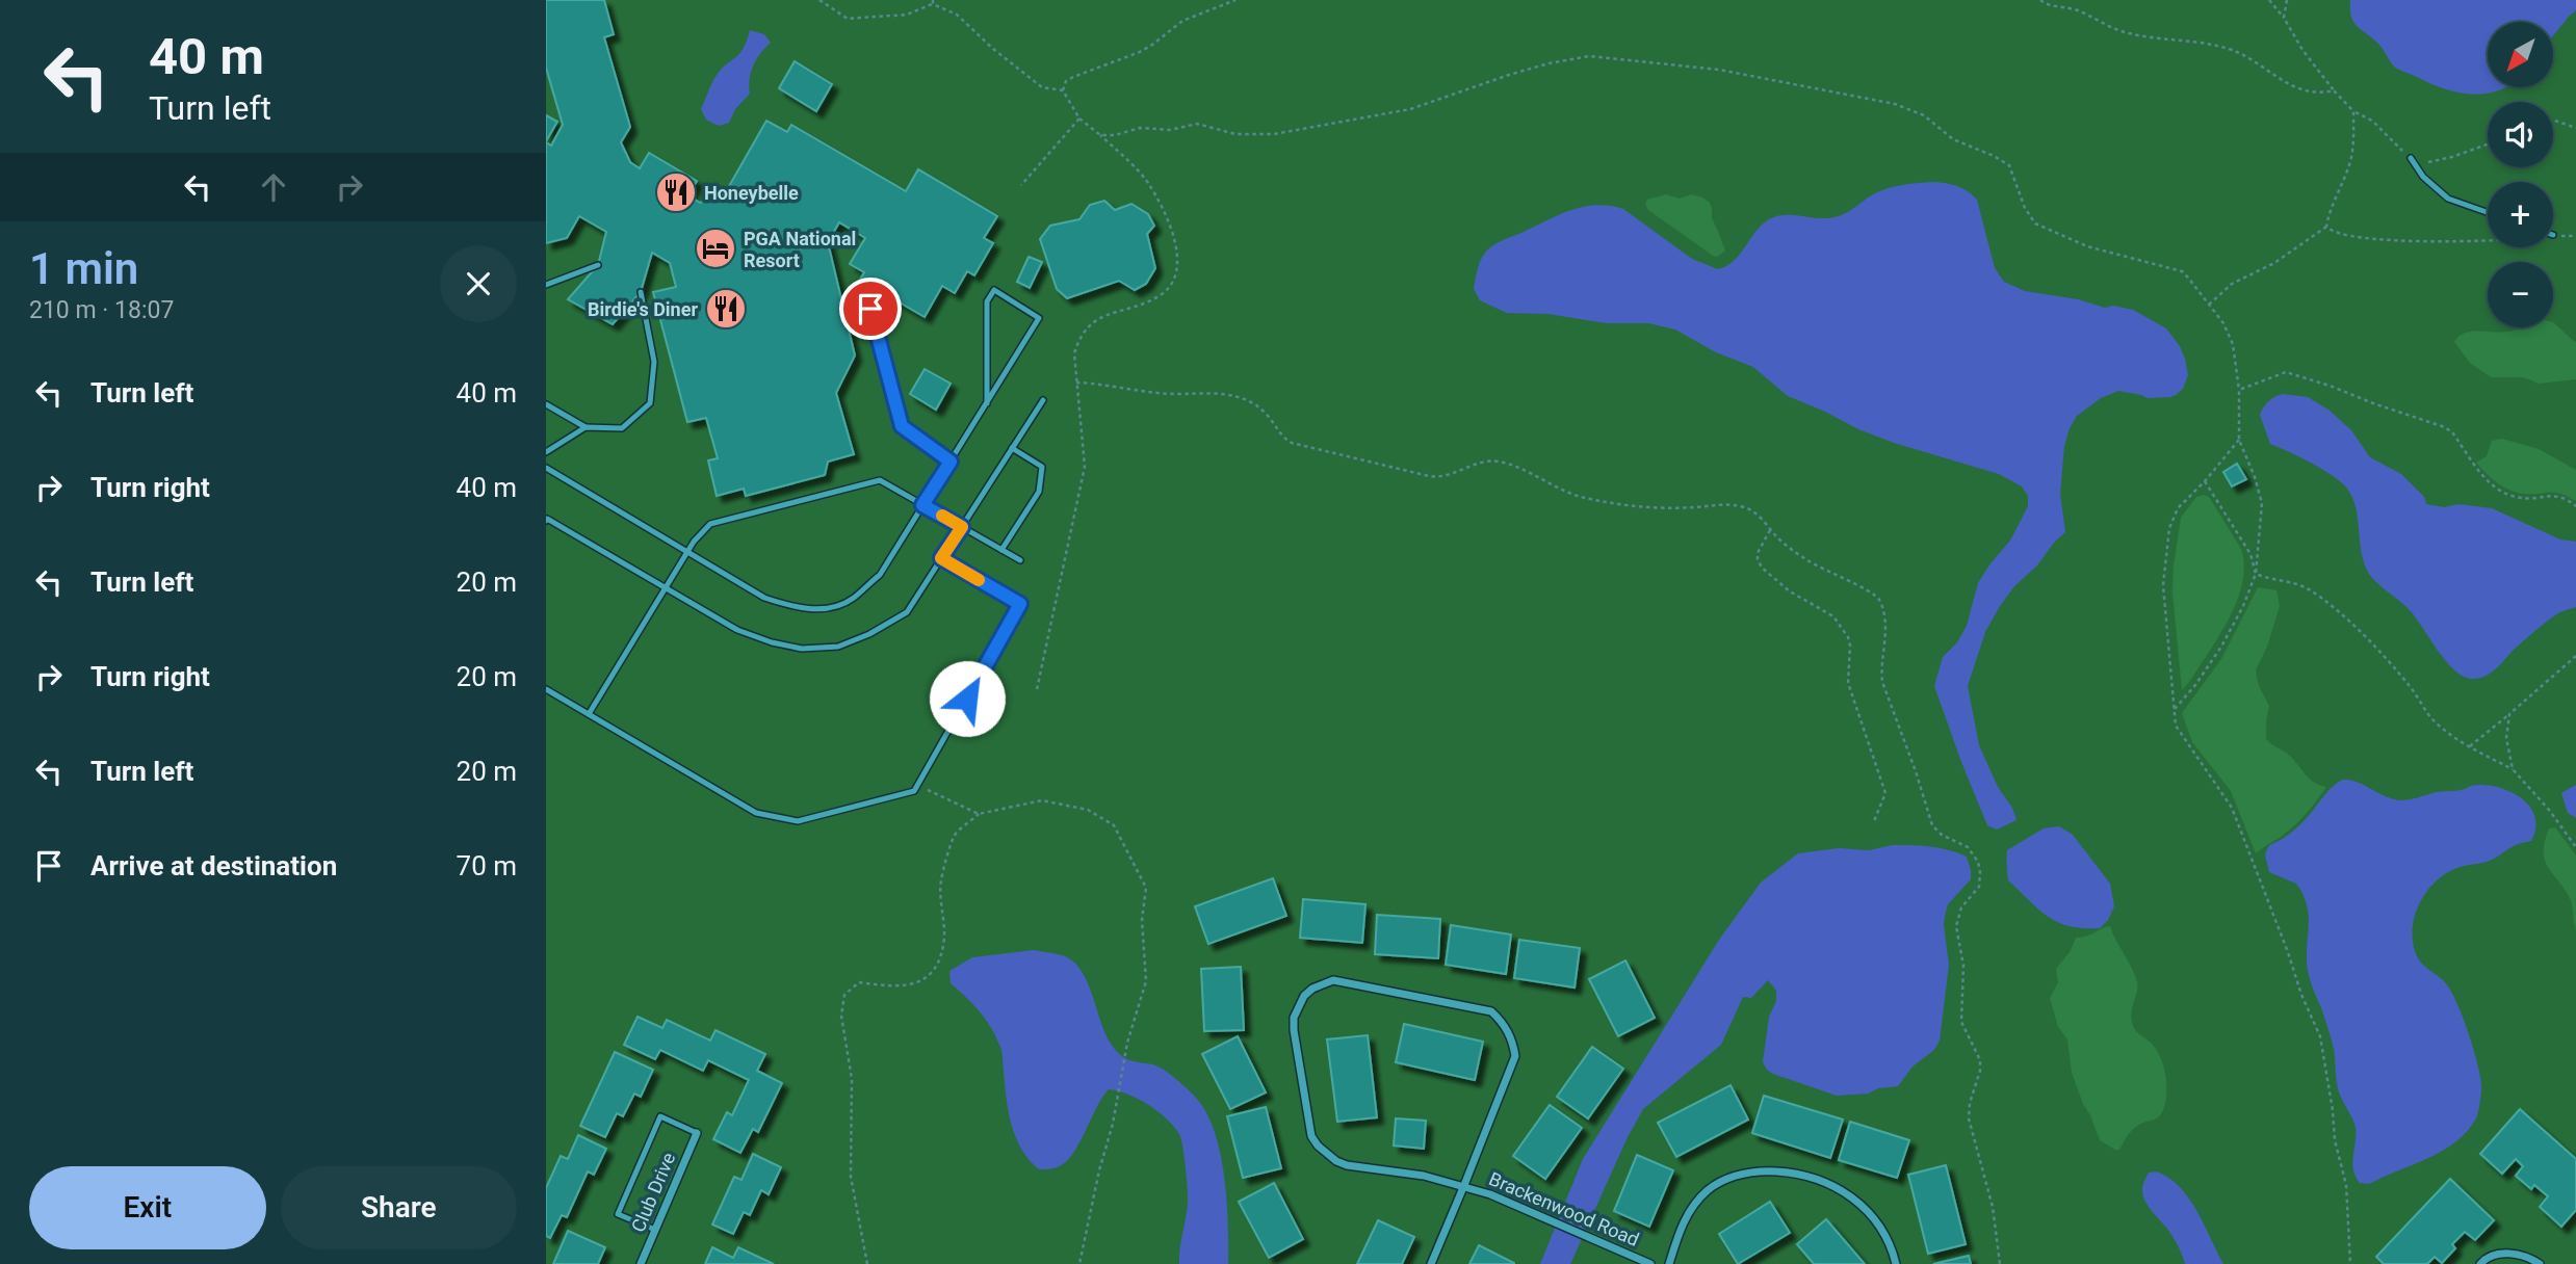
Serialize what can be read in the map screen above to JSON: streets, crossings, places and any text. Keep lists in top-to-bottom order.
{
  "streets": {
    "street": ["Club Drive", "Brackenwood Road"]
  },
  "places": {
    "restaurant": ["Honeybelle", "Birdie's Diner"],
    "hotel": ["PGA National Resort"]
  },
  "north": "bottom left",
  "page": {
    "turn": ["40 m", "Turn left"],
    "map_buttons": ["+", "−"],
    "heading": ["1 min", "210 m · 18:07"],
    "list": [
      {
        "name": "Turn left",
        "value": "40 m"
      },
      {
        "name": "Turn right",
        "value": "40 m"
      },
      {
        "name": "Turn left",
        "value": "20 m"
      },
      {
        "name": "Turn right",
        "value": "20 m"
      },
      {
        "name": "Turn left",
        "value": "20 m"
      },
      {
        "name": "Arrive at destination",
        "value": "70 m"
      }
    ],
    "buttons": ["Exit", "Share"]
  }
}
